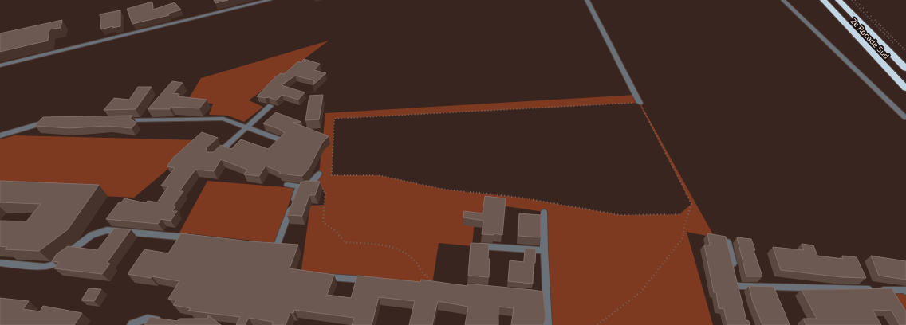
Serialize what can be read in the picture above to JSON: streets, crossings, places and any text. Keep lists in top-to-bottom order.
{
  "streets": {
    "highway": ["2e Rocade Sud"]
  }
}
